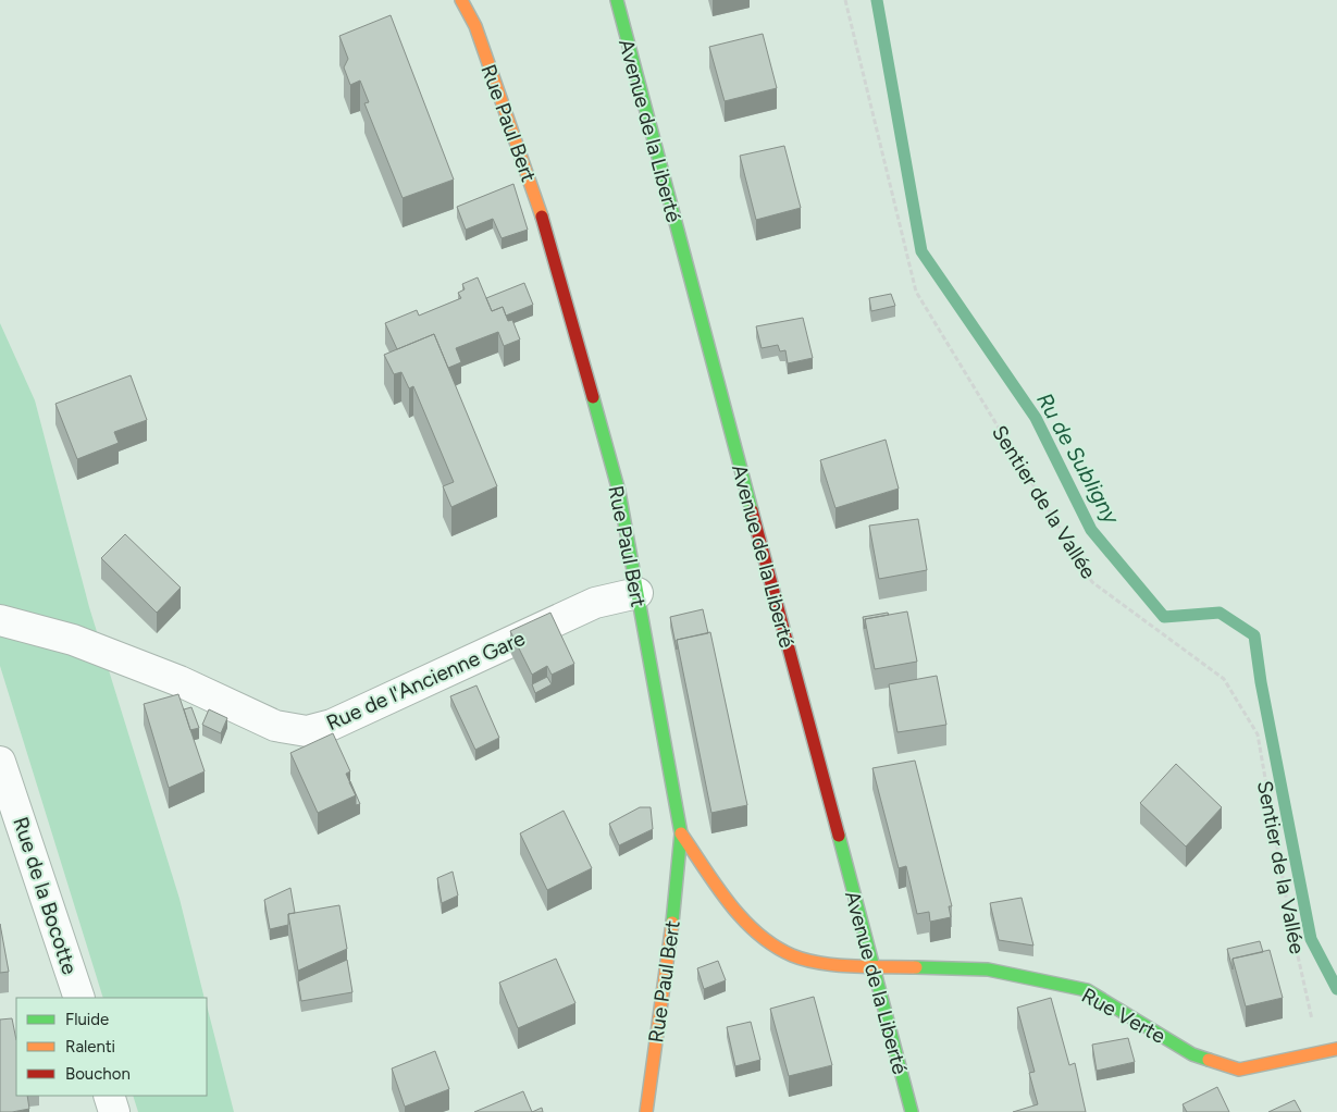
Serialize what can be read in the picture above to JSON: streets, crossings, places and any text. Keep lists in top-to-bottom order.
{
  "streets": {
    "street": [
      "Rue Paul Bert",
      "Avenue de la Liberté",
      "Rue de l'Ancienne Gare",
      "Rue de la Bocotte",
      "Rue Verte"
    ],
    "path": ["Sentier de la Vallée"]
  },
  "crossings": [
    ["Rue Paul Bert", "Rue de l'Ancienne Gare"],
    ["Rue Paul Bert", "Rue Verte"],
    ["Avenue de la Liberté", "Rue Verte"],
    ["Sentier de la Vallée", "Rue Verte"]
  ],
  "water": ["Ru de Subligny"],
  "legend": ["Fluide", "Ralenti", "Bouchon"]
}
